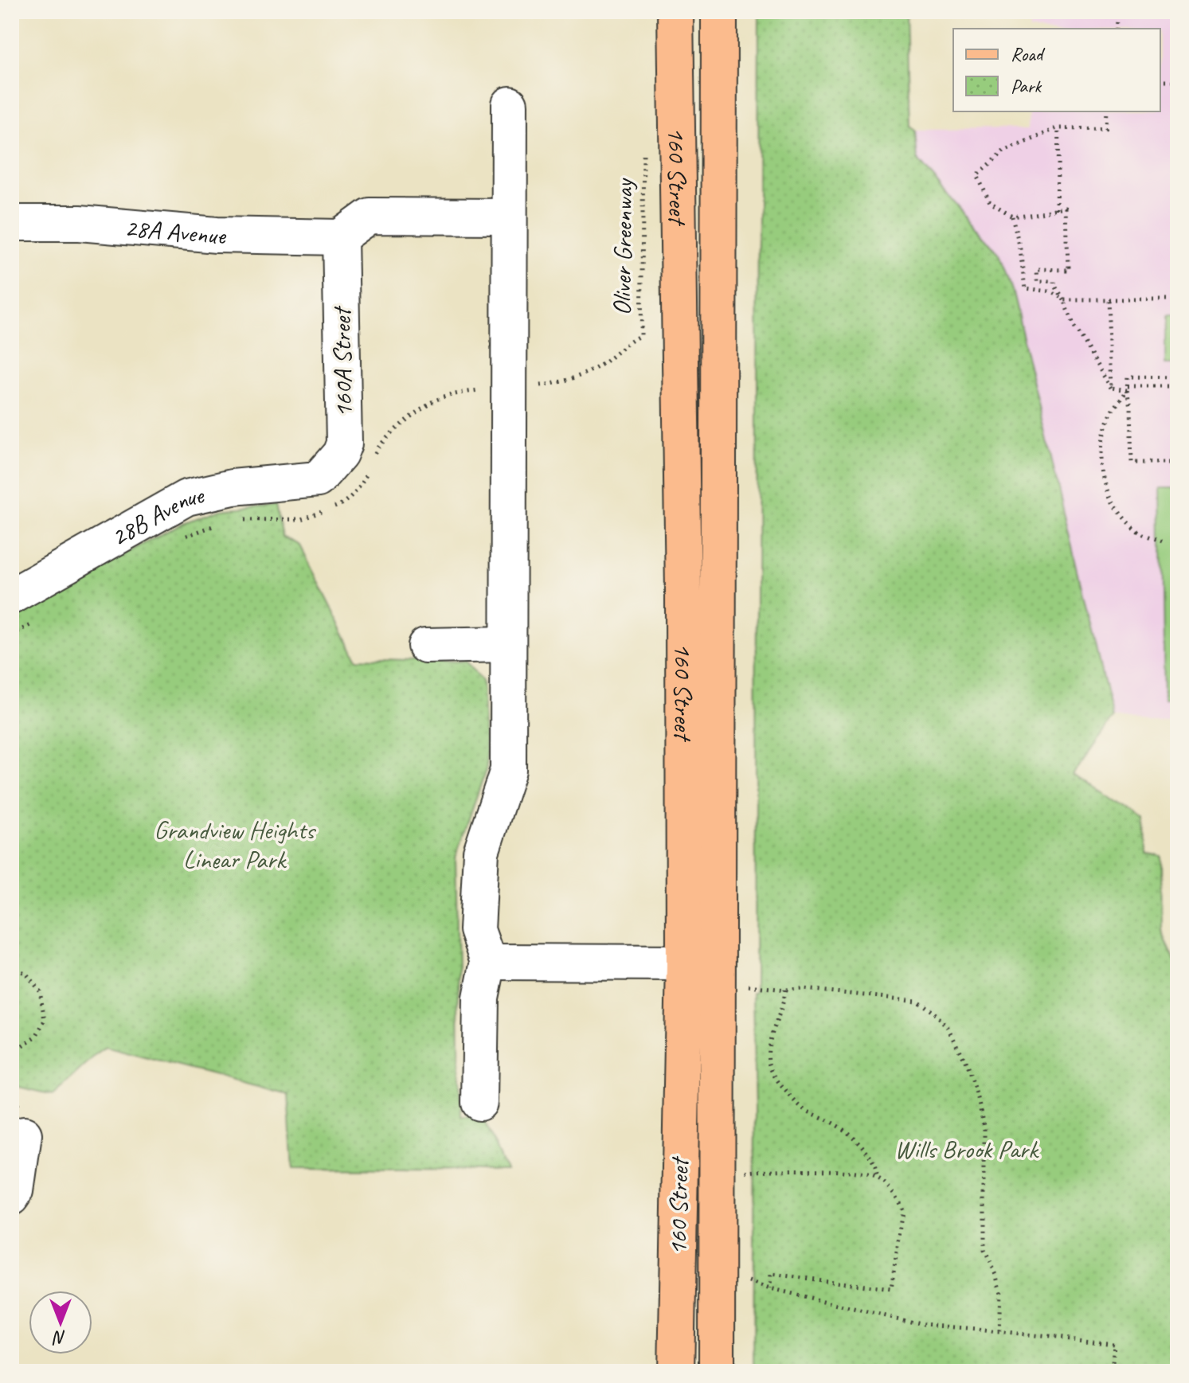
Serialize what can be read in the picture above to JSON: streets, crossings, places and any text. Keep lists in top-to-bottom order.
{
  "streets": {
    "main road": ["160 Street"],
    "street": ["28A Avenue", "160A Street", "28B Avenue"],
    "path": ["Oliver Greenway"]
  },
  "crossings": [
    ["28A Avenue", "160A Street"],
    ["160A Street", "28B Avenue"]
  ],
  "parks": ["Grandview Heights Linear Park", "Wills Brook Park"],
  "legend": ["Road", "Park"],
  "north": "bottom"
}
